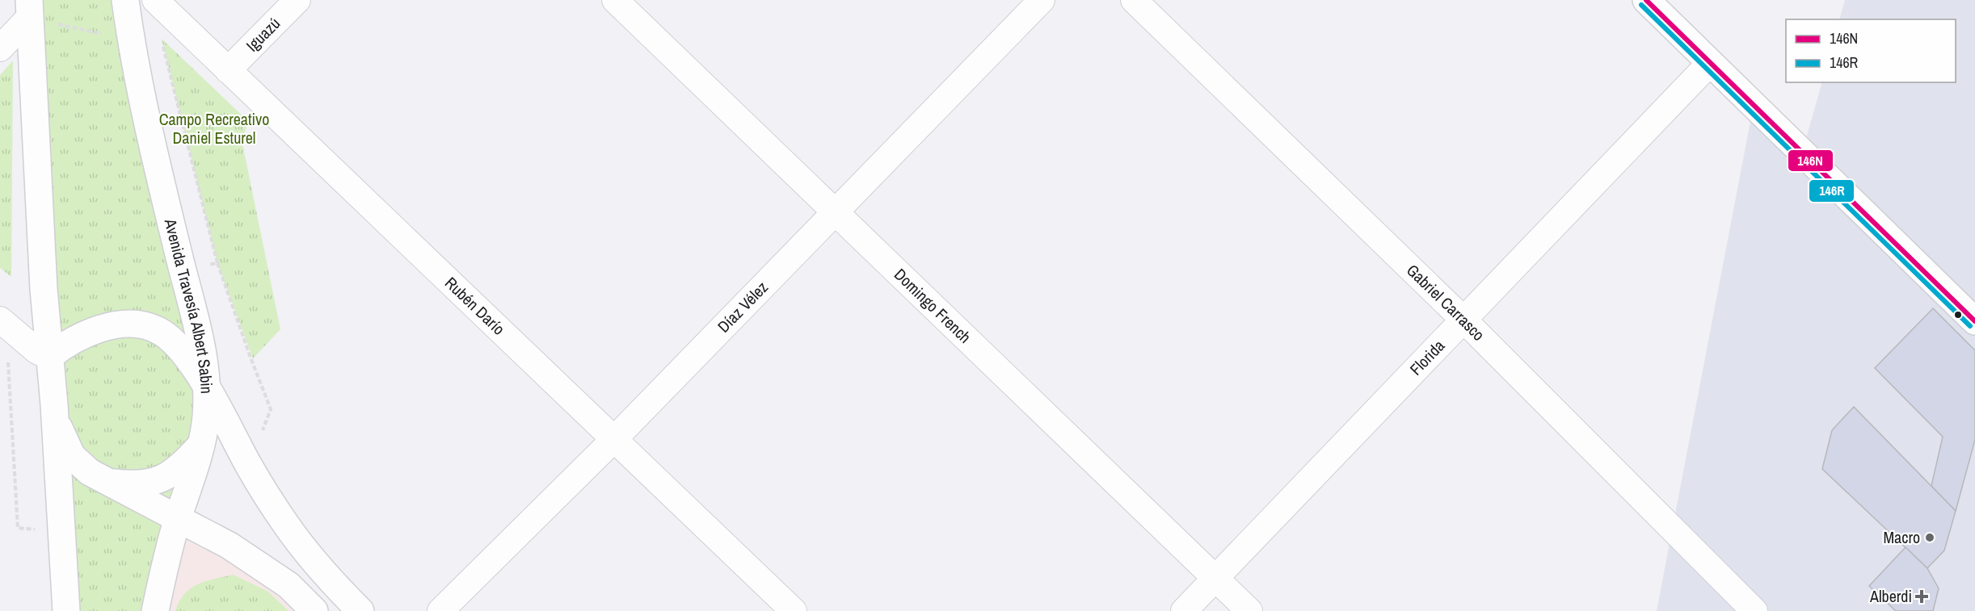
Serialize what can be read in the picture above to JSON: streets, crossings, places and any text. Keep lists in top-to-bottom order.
{
  "streets": {
    "main road": ["Avenida Travesía Albert Sabin"],
    "street": [
      "Iguazú",
      "Gabriel Carrasco",
      "Rubén Darío",
      "Domingo French",
      "Díaz Vélez",
      "Florida"
    ]
  },
  "crossings": [
    ["Iguazú", "Rubén Darío"],
    ["Gabriel Carrasco", "Florida"],
    ["Rubén Darío", "Díaz Vélez"],
    ["Domingo French", "Díaz Vélez"],
    ["Domingo French", "Florida"]
  ],
  "parks": ["Campo Recreativo Daniel Esturel"],
  "places": {
    "other": ["Macro"],
    "health": ["Alberdi"]
  },
  "lines": ["transit line 146N", "transit line 146R"],
  "legend": ["146N", "146R"]
}
